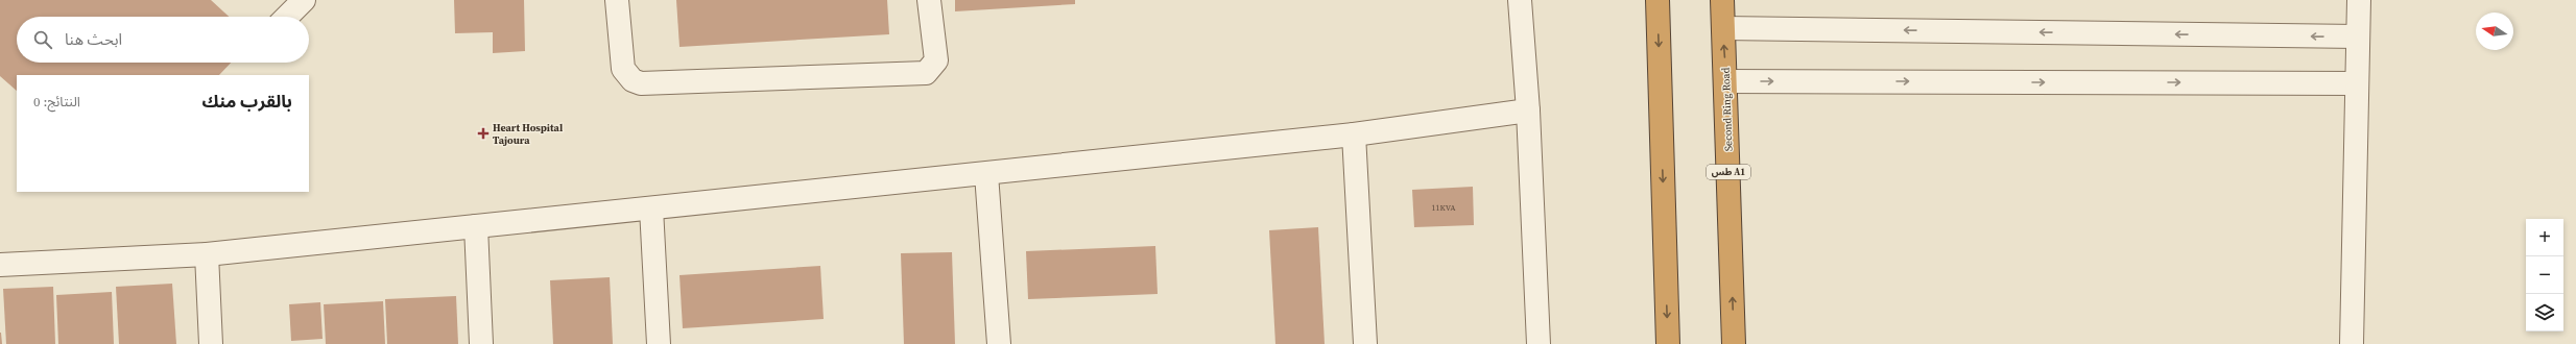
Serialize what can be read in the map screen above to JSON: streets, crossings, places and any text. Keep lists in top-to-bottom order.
{
  "streets": {
    "highway": ["Second Ring Road", "طس A1"]
  },
  "places": {
    "health": ["Heart Hospital Tajoura"]
  },
  "house_numbers": ["11KVA"],
  "north": "left",
  "page": {
    "search": "ابحث هنا",
    "heading": ["بالقرب منك", "النتائج: 0"],
    "map_buttons": ["+", "−"]
  }
}
